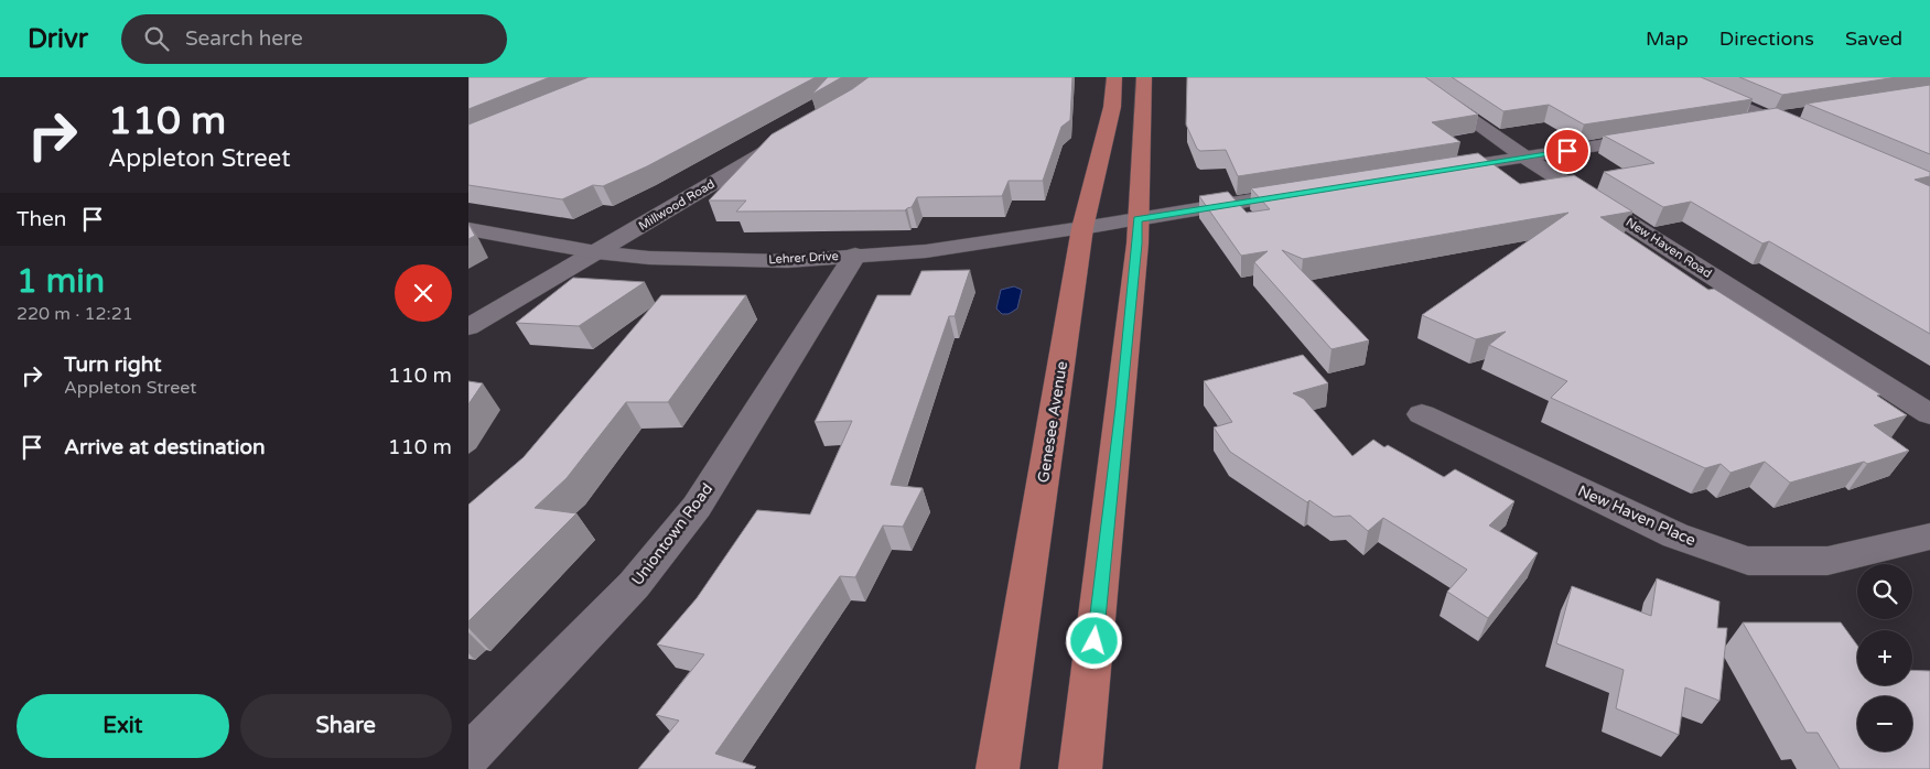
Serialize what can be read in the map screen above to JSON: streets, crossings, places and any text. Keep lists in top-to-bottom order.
{
  "streets": {
    "main road": ["Genesee Avenue"],
    "street": [
      "Millwood Road",
      "New Haven Road",
      "Lehrer Drive",
      "New Haven Place",
      "Uniontown Road"
    ]
  },
  "crossings": [
    ["Millwood Road", "Lehrer Drive"],
    ["Lehrer Drive", "Genesee Avenue"],
    ["Lehrer Drive", "Uniontown Road"]
  ],
  "page": {
    "header": "Drivr",
    "search": "Search here",
    "nav": ["Map", "Directions", "Saved"],
    "turn": ["110 m", "Appleton Street"],
    "then": "Then",
    "heading": ["1 min", "220 m · 12:21"],
    "list": [
      {
        "name": "Turn right",
        "note": "Appleton Street",
        "value": "110 m"
      },
      {
        "name": "Arrive at destination",
        "value": "110 m"
      }
    ],
    "map_buttons": ["+", "−"],
    "buttons": ["Exit", "Share"]
  }
}
